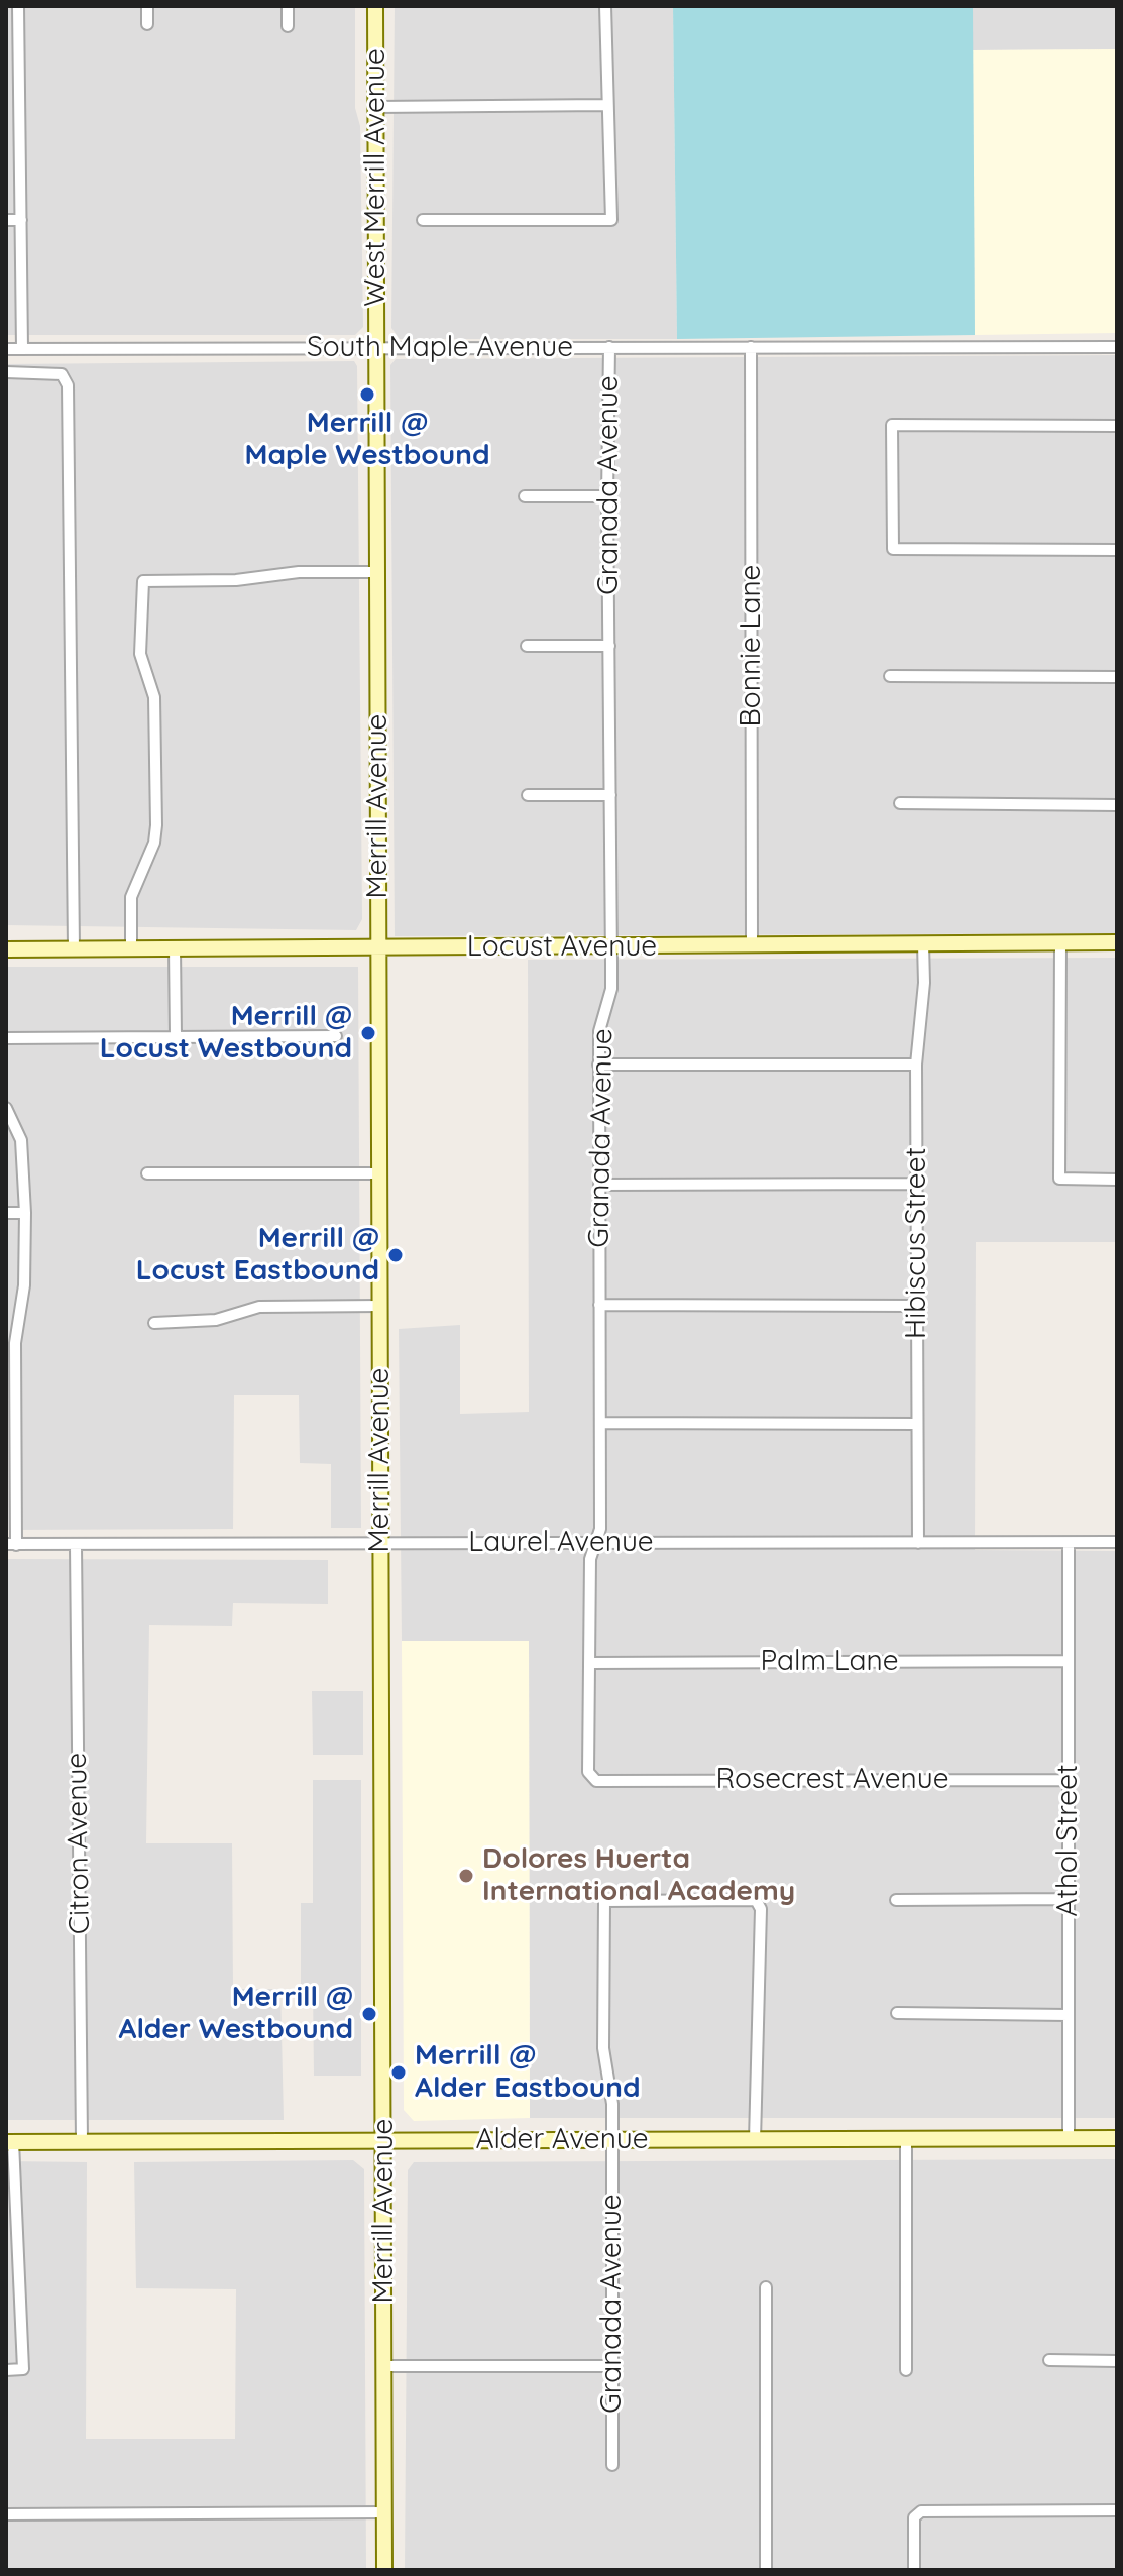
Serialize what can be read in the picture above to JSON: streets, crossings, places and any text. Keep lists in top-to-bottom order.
{
  "streets": {
    "main road": [
      "West Merrill Avenue",
      "Merrill Avenue",
      "Locust Avenue",
      "Alder Avenue"
    ],
    "street": [
      "South Maple Avenue",
      "Granada Avenue",
      "Bonnie Lane",
      "Hibiscus Street",
      "Laurel Avenue",
      "Palm Lane",
      "Rosecrest Avenue",
      "Athol Street",
      "Citron Avenue"
    ]
  },
  "crossings": [
    ["West Merrill Avenue", "South Maple Avenue"],
    ["West Merrill Avenue", "Merrill Avenue"],
    ["South Maple Avenue", "Granada Avenue"],
    ["South Maple Avenue", "Bonnie Lane"],
    ["South Maple Avenue", "Merrill Avenue"],
    ["Granada Avenue", "Locust Avenue"],
    ["Granada Avenue", "Laurel Avenue"],
    ["Granada Avenue", "Palm Lane"],
    ["Granada Avenue", "Rosecrest Avenue"],
    ["Granada Avenue", "Alder Avenue"],
    ["Bonnie Lane", "Locust Avenue"],
    ["Merrill Avenue", "Locust Avenue"],
    ["Merrill Avenue", "Laurel Avenue"],
    ["Merrill Avenue", "Alder Avenue"],
    ["Locust Avenue", "Hibiscus Street"],
    ["Hibiscus Street", "Laurel Avenue"],
    ["Laurel Avenue", "Athol Street"],
    ["Laurel Avenue", "Citron Avenue"],
    ["Palm Lane", "Athol Street"],
    ["Rosecrest Avenue", "Athol Street"],
    ["Athol Street", "Alder Avenue"],
    ["Citron Avenue", "Alder Avenue"]
  ],
  "places": [
    "Merrill @ Maple Westbound",
    "Merrill @ Locust Westbound",
    "Merrill @ Locust Eastbound",
    "Dolores Huerta International Academy",
    "Merrill @ Alder Westbound",
    "Merrill @ Alder Eastbound"
  ]
}
